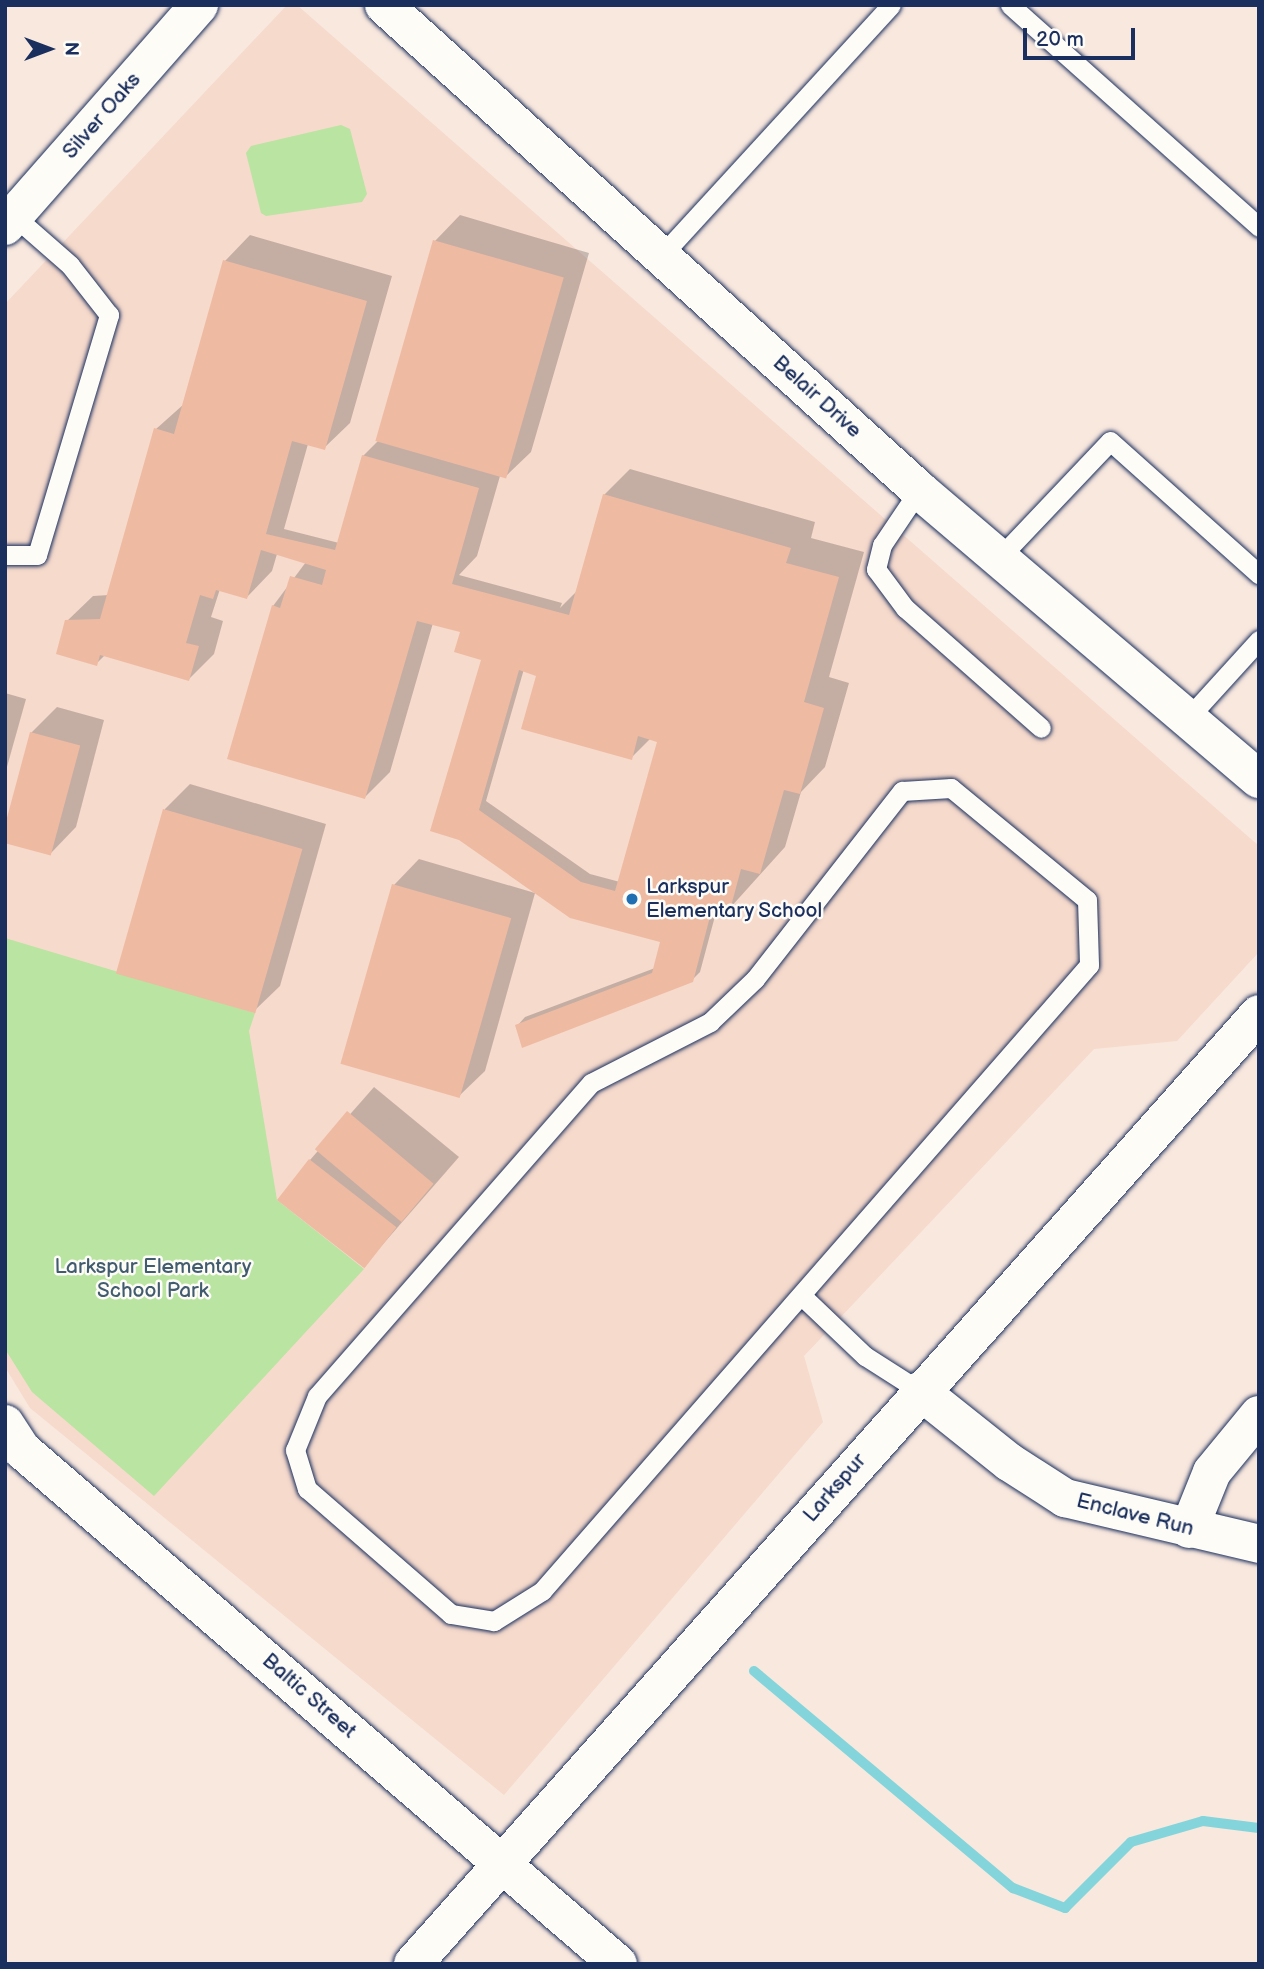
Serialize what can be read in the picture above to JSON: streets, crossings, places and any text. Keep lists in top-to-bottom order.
{
  "streets": {
    "street": [
      "Silver Oaks",
      "Belair Drive",
      "Larkspur",
      "Enclave Run",
      "Baltic Street"
    ]
  },
  "crossings": [
    ["Larkspur", "Enclave Run"],
    ["Larkspur", "Baltic Street"]
  ],
  "parks": ["Larkspur Elementary School Park"],
  "places": ["Larkspur Elementary School"],
  "scale_bar": "20 m",
  "north": "right"
}
